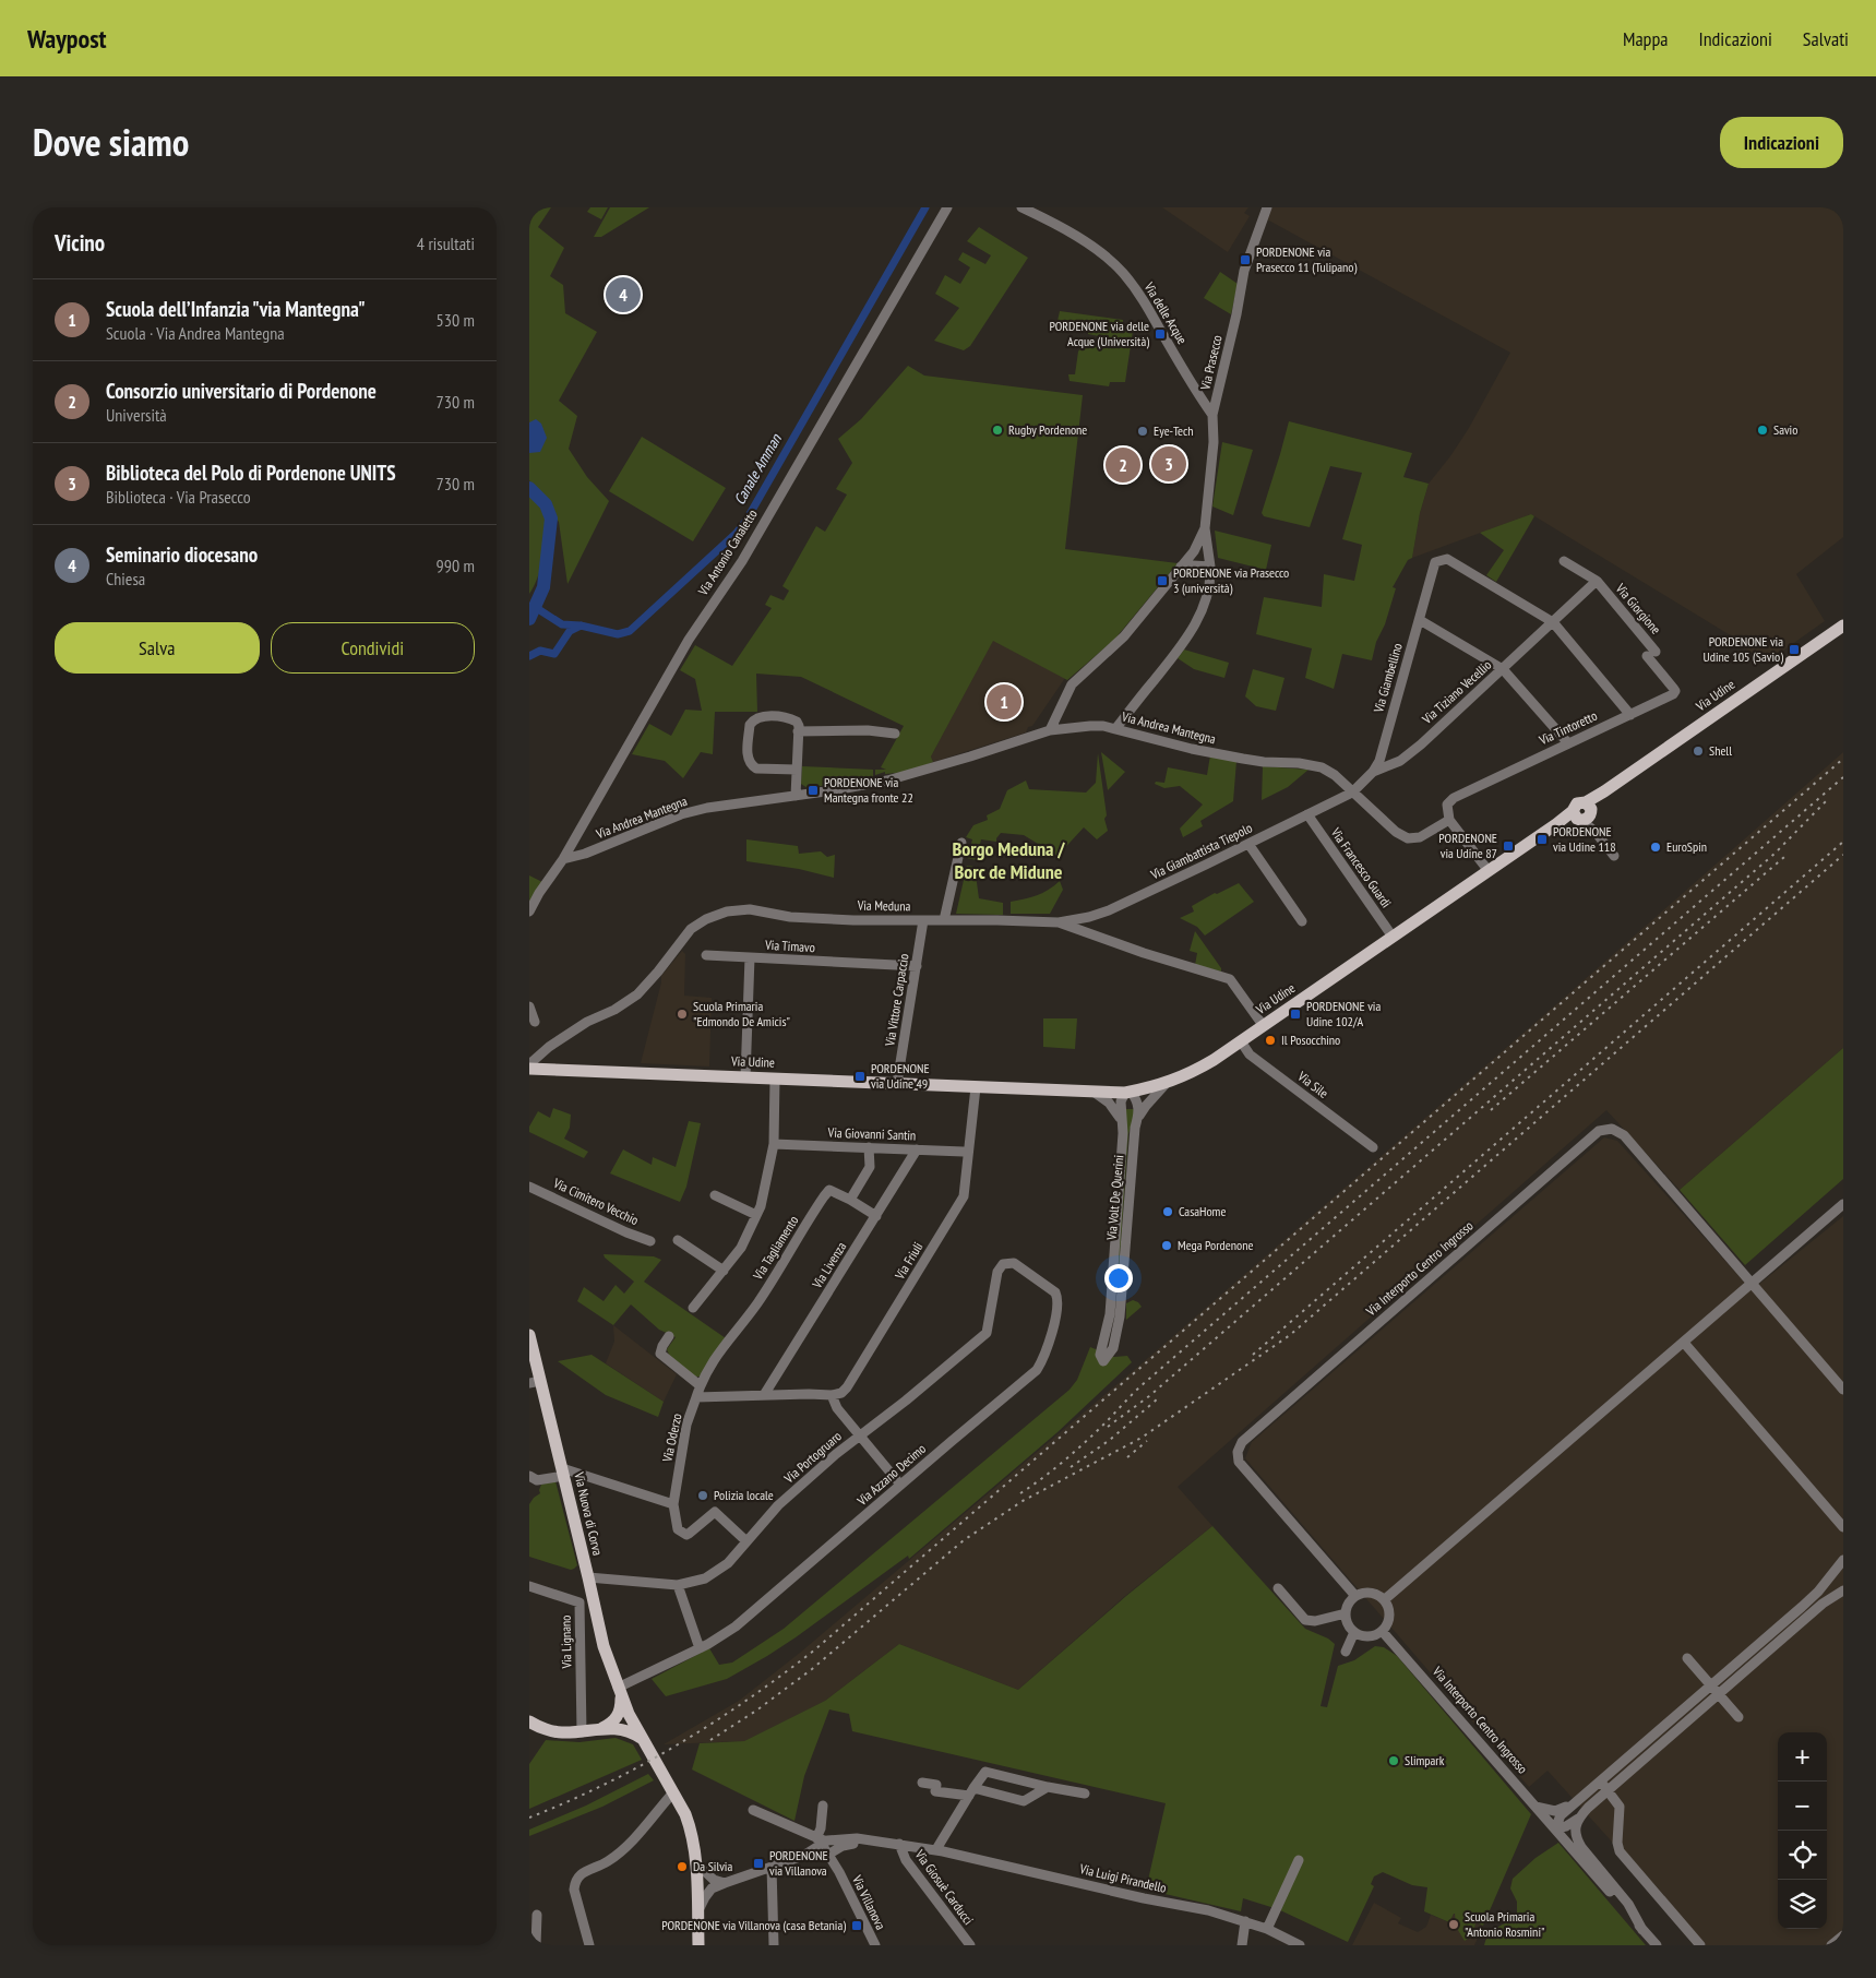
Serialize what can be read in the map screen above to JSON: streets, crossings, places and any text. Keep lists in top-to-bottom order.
{
  "streets": {
    "main road": ["Via Udine", "Via Nuova di Corva"],
    "street": [
      "Via delle Acque",
      "Via Prasecco",
      "Via Antonio Canaletto",
      "Via Giorgione",
      "Via Giambellino",
      "Via Tiziano Vecellio",
      "Via Andrea Mantegna",
      "Via Tintoretto",
      "Via Giambattista Tiepolo",
      "Via Francesco Guardi",
      "Via Meduna",
      "Via Timavo",
      "Via Vittore Carpaccio",
      "Via Sile",
      "Via Giovanni Santin",
      "Via Volt De Querini",
      "Via Cimitero Vecchio",
      "Via Tagliamento",
      "Via Friuli",
      "Via Livenza",
      "Via Interporto Centro Ingrosso",
      "Via Oderzo",
      "Via Portogruaro",
      "Via Azzano Decimo",
      "Via Lignano",
      "Via Luigi Pirandello",
      "Via Giosuè Carducci",
      "Via Villanova"
    ]
  },
  "crossings": [
    ["Via delle Acque", "Via Prasecco"],
    ["Via Prasecco", "Via Andrea Mantegna"],
    ["Via Antonio Canaletto", "Via Andrea Mantegna"],
    ["Via Giorgione", "Via Giambellino"],
    ["Via Giorgione", "Via Tiziano Vecellio"],
    ["Via Giorgione", "Via Tintoretto"],
    ["Via Giambellino", "Via Tiziano Vecellio"],
    ["Via Giambellino", "Via Andrea Mantegna"],
    ["Via Giambellino", "Via Giambattista Tiepolo"],
    ["Via Udine", "Via Francesco Guardi"],
    ["Via Udine", "Via Meduna"],
    ["Via Udine", "Via Timavo"],
    ["Via Udine", "Via Vittore Carpaccio"],
    ["Via Udine", "Via Sile"],
    ["Via Udine", "Via Volt De Querini"],
    ["Via Udine", "Via Friuli"],
    ["Via Andrea Mantegna", "Via Tintoretto"],
    ["Via Andrea Mantegna", "Via Giambattista Tiepolo"],
    ["Via Giambattista Tiepolo", "Via Francesco Guardi"],
    ["Via Giambattista Tiepolo", "Via Meduna"],
    ["Via Meduna", "Via Vittore Carpaccio"],
    ["Via Timavo", "Via Vittore Carpaccio"],
    ["Via Giovanni Santin", "Via Friuli"],
    ["Via Giovanni Santin", "Via Livenza"],
    ["Via Tagliamento", "Via Oderzo"],
    ["Via Friuli", "Via Portogruaro"],
    ["Via Oderzo", "Via Portogruaro"],
    ["Via Portogruaro", "Via Azzano Decimo"],
    ["Via Portogruaro", "Via Nuova di Corva"],
    ["Via Azzano Decimo", "Via Nuova di Corva"],
    ["Via Nuova di Corva", "Via Luigi Pirandello"],
    ["Via Luigi Pirandello", "Via Giosuè Carducci"],
    ["Via Luigi Pirandello", "Via Villanova"]
  ],
  "districts": ["Borgo Meduna / Borc de Midune"],
  "water": ["Canale Amman"],
  "places": {
    "transit": [
      "PORDENONE via Prasecco 11 (Tulipano)",
      "PORDENONE via delle Acque (Università)",
      "PORDENONE via Prasecco 3 (università)",
      "PORDENONE via Udine 105 (Savio)",
      "PORDENONE via Mantegna fronte 22",
      "PORDENONE via Udine 118",
      "PORDENONE via Udine 87",
      "PORDENONE via Udine 102/A",
      "PORDENONE via Udine 49",
      "PORDENONE via Villanova",
      "PORDENONE via Villanova (casa Betania)"
    ],
    "other": [
      "Rugby Pordenone",
      "Savio",
      "Eye-Tech",
      "Shell",
      "EuroSpin",
      "Scuola Primaria \"Edmondo De Amicis\"",
      "Il Posocchino",
      "CasaHome",
      "Mega Pordenone",
      "Polizia locale",
      "Slimpark",
      "Da Silvia",
      "Scuola Primaria \"Antonio Rosmini\""
    ]
  },
  "page": {
    "header": "Waypost",
    "nav": ["Mappa", "Indicazioni", "Salvati"],
    "title": "Dove siamo",
    "buttons": [
      "Indicazioni",
      ["Salva", "Condividi"]
    ],
    "heading": ["Vicino", "4 risultati"],
    "pins": [
      "4",
      "3",
      "2",
      "1"
    ],
    "list": [
      {
        "mark": "1",
        "name": "Scuola dell’Infanzia \"via Mantegna\"",
        "note": "Scuola · Via Andrea Mantegna",
        "value": "530 m"
      },
      {
        "mark": "2",
        "name": "Consorzio universitario di Pordenone",
        "note": "Università",
        "value": "730 m"
      },
      {
        "mark": "3",
        "name": "Biblioteca del Polo di Pordenone UNITS",
        "note": "Biblioteca · Via Prasecco",
        "value": "730 m"
      },
      {
        "mark": "4",
        "name": "Seminario diocesano",
        "note": "Chiesa",
        "value": "990 m"
      }
    ],
    "map_buttons": ["+", "−"]
  }
}
